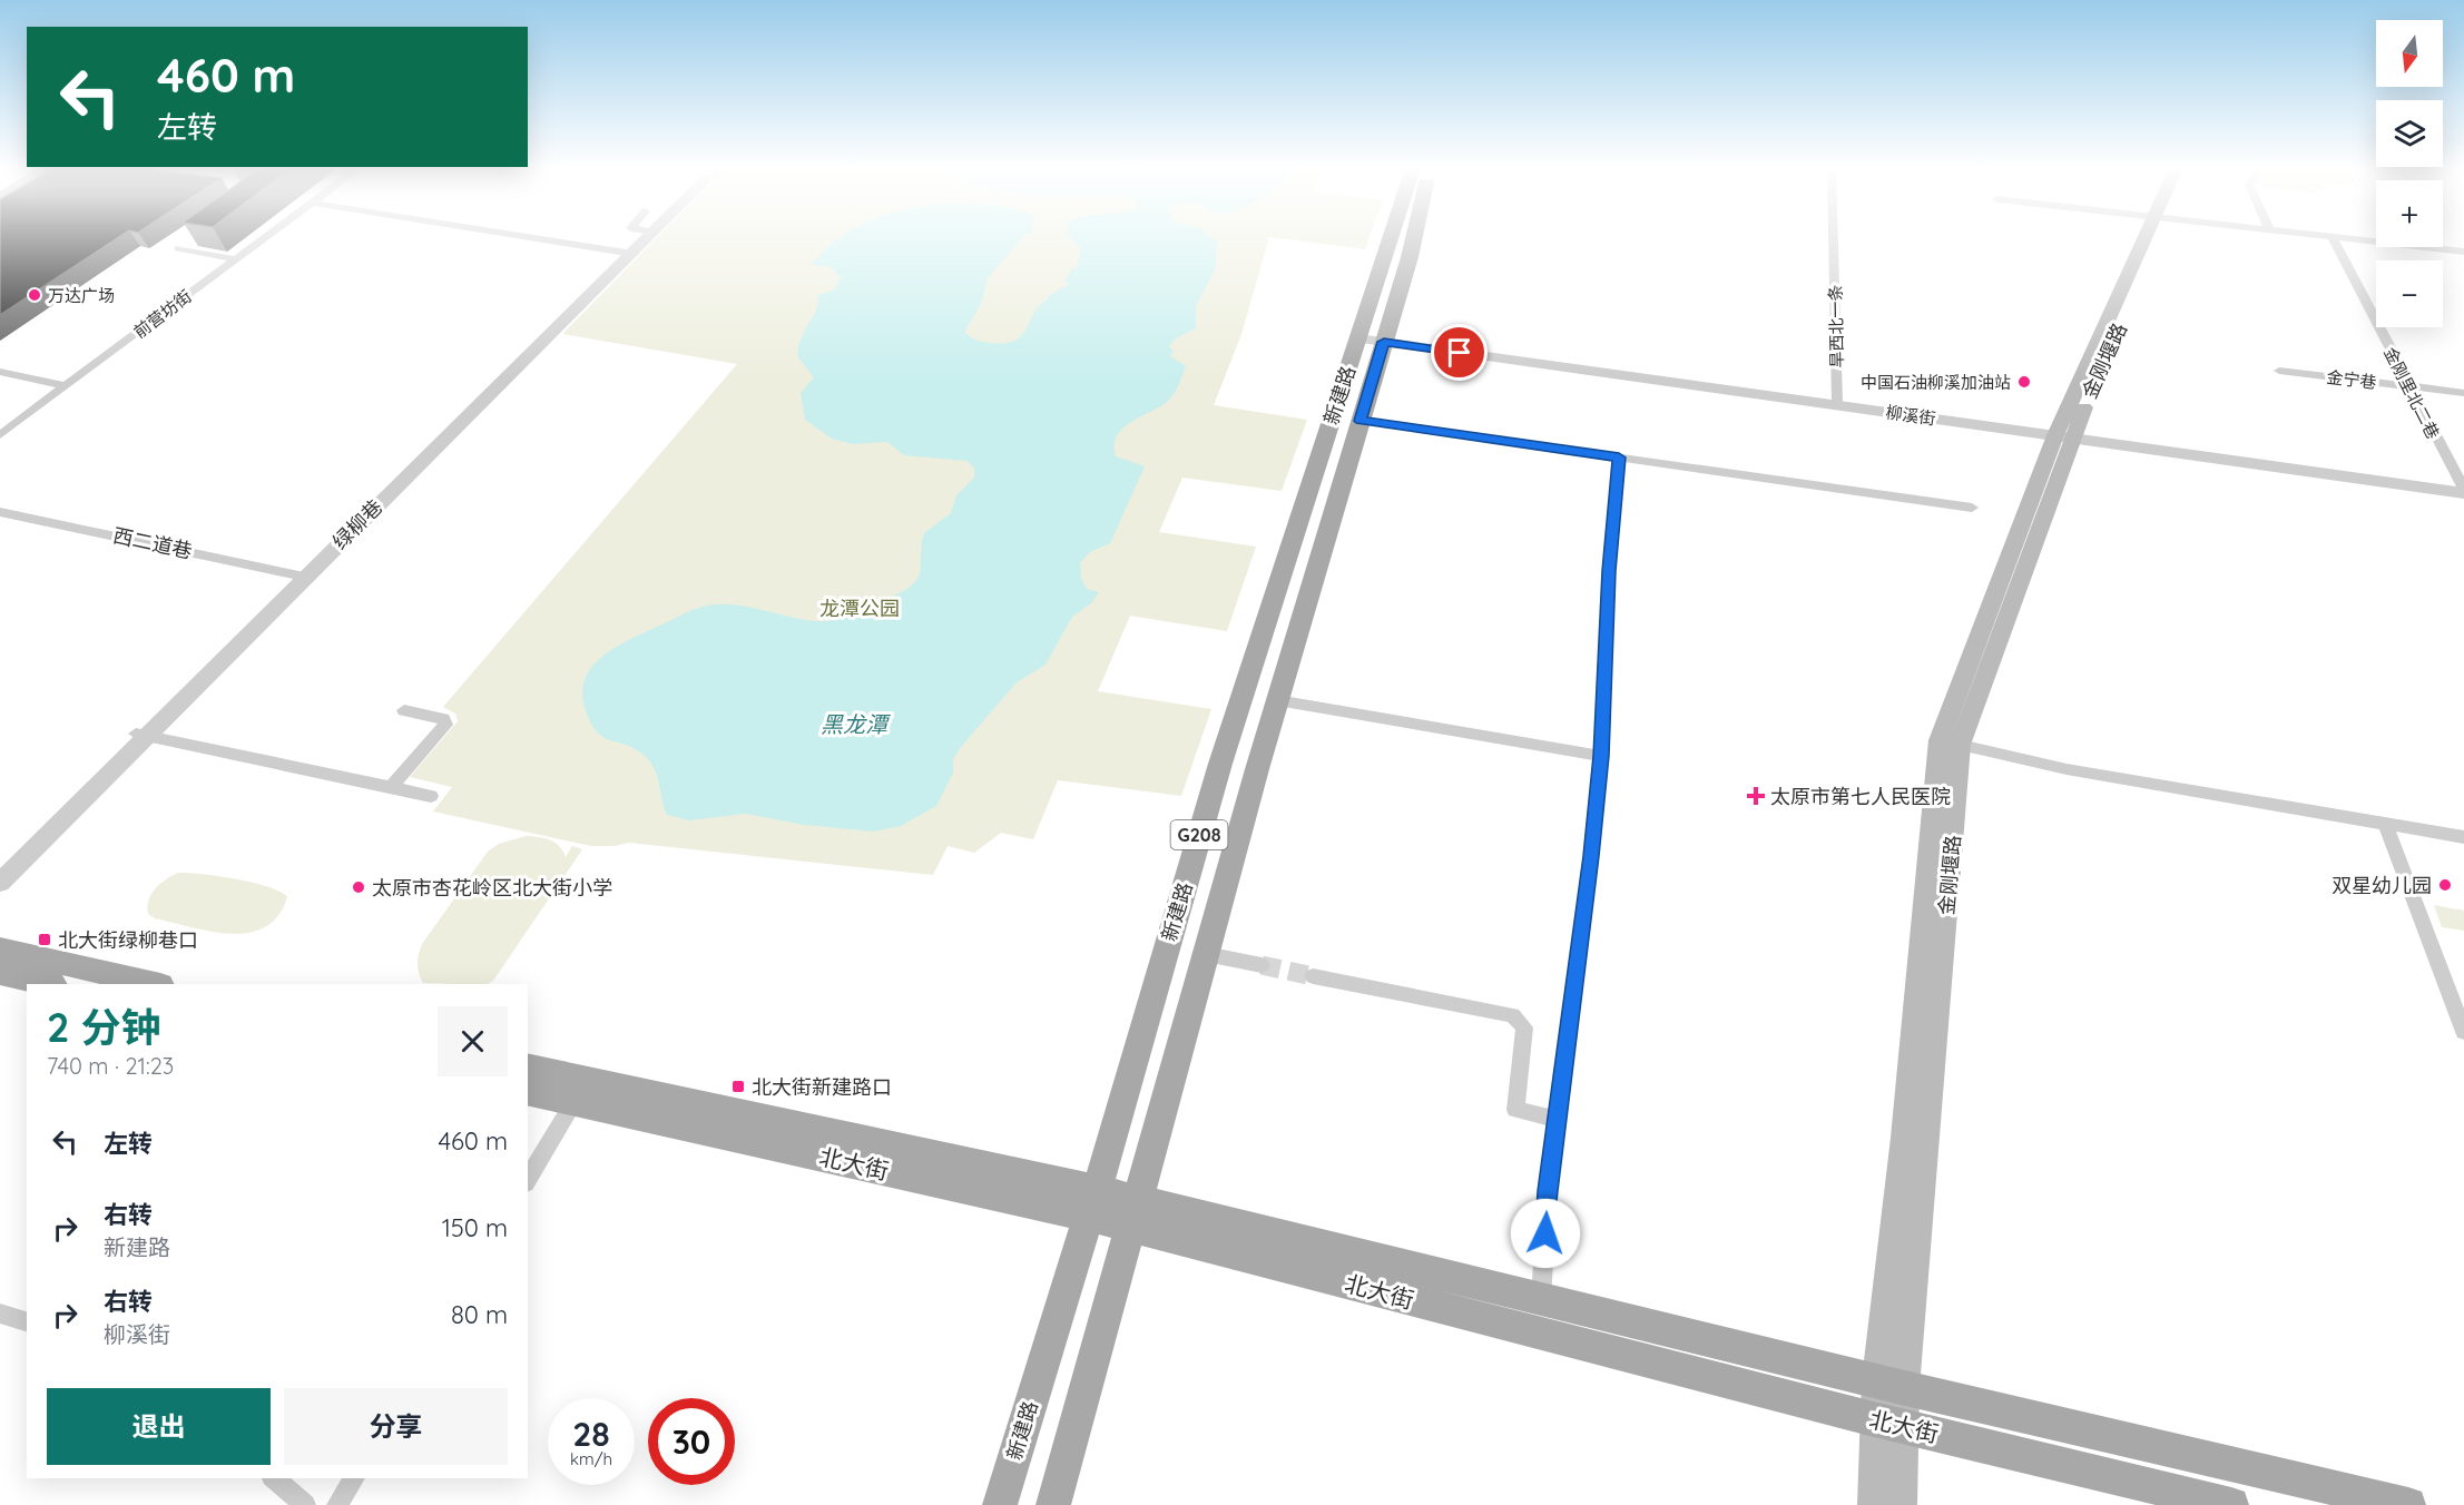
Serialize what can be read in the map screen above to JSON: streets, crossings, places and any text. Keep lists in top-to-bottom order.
{
  "streets": {
    "main road": ["新建路", "G208", "北大街"],
    "street": [
      "前营坊街",
      "旱西北一条",
      "金宁巷",
      "金刚里北二巷",
      "柳溪街",
      "绿柳巷",
      "西二道巷"
    ]
  },
  "crossings": [
    ["旱西北一条", "柳溪街"],
    ["金宁巷", "金刚里北二巷"],
    ["金刚里北二巷", "柳溪街"],
    ["新建路", "柳溪街"],
    ["新建路", "北大街"],
    ["绿柳巷", "西二道巷"]
  ],
  "water": ["黑龙潭"],
  "parks": ["龙潭公园"],
  "places": {
    "other": [
      "万达广场",
      "中国石油柳溪加油站",
      "双星幼儿园",
      "太原市杏花岭区北大街小学"
    ],
    "health": ["太原市第七人民医院"],
    "transit": ["北大街绿柳巷口", "北大街新建路口"]
  },
  "north": "bottom",
  "page": {
    "map_buttons": ["+", "−"],
    "turn": ["460 m", "左转"],
    "heading": ["2 分钟", "740 m · 21:23"],
    "list": [
      {
        "name": "左转",
        "value": "460 m"
      },
      {
        "name": "右转",
        "note": "新建路",
        "value": "150 m"
      },
      {
        "name": "右转",
        "note": "柳溪街",
        "value": "80 m"
      }
    ],
    "buttons": ["退出", "分享"],
    "speed": "28 km/h",
    "limit": "30"
  }
}
